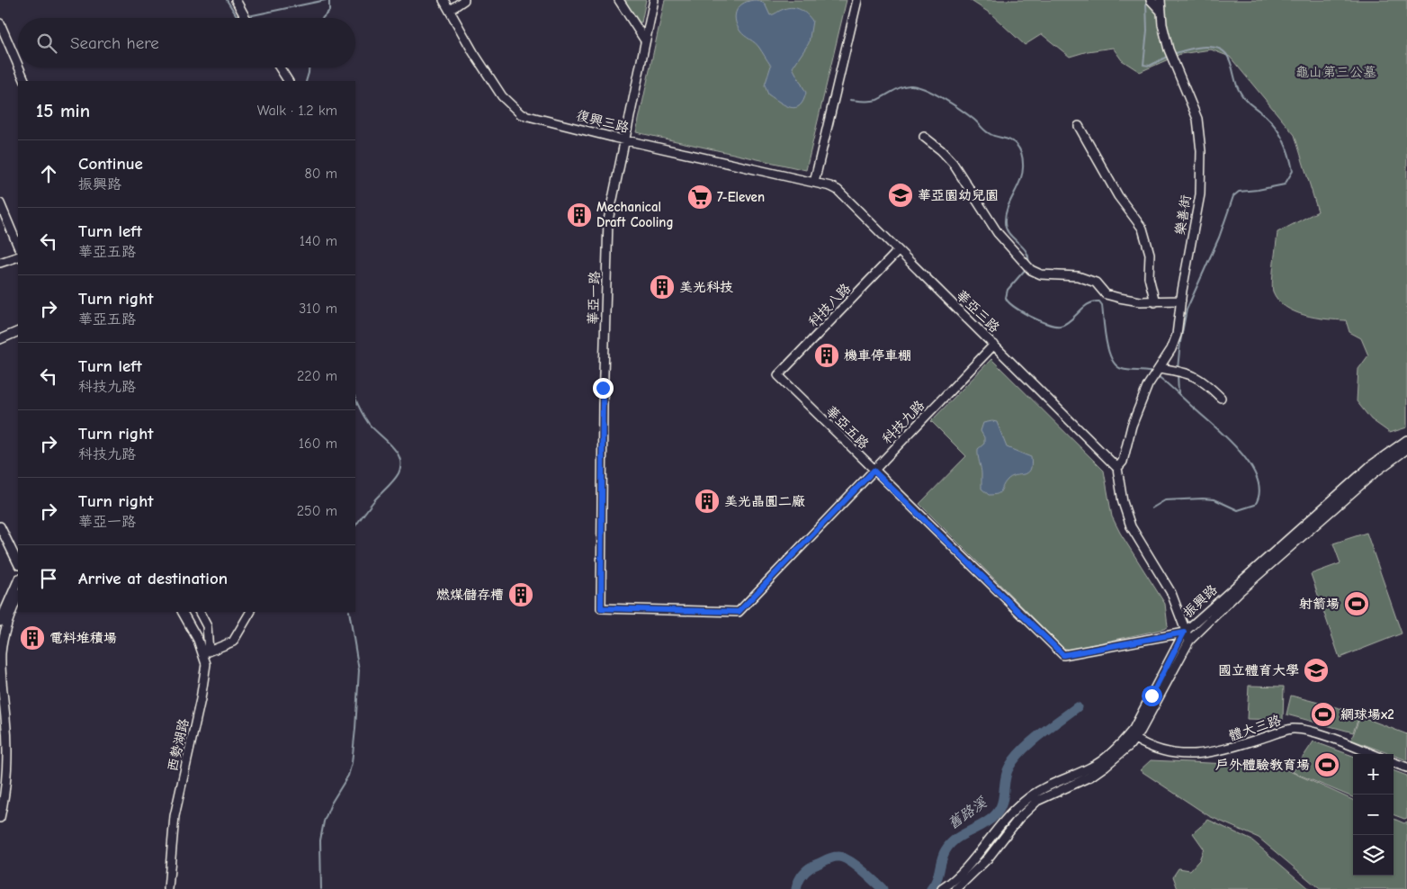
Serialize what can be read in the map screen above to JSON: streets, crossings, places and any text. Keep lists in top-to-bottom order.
{
  "streets": {
    "street": [
      "復興三路",
      "樂善街",
      "華亞一路",
      "科技八路",
      "華亞三路",
      "科技九路",
      "華亞五路",
      "振興路",
      "體大三路",
      "西勢湖路"
    ]
  },
  "crossings": [
    ["復興三路", "華亞一路"],
    ["復興三路", "華亞三路"],
    ["樂善街", "華亞三路"],
    ["華亞一路", "科技九路"],
    ["科技八路", "華亞三路"],
    ["科技八路", "華亞五路"],
    ["華亞三路", "科技九路"],
    ["科技九路", "華亞五路"],
    ["華亞五路", "振興路"],
    ["振興路", "體大三路"]
  ],
  "water": ["舊路溪"],
  "parks": ["龜山第三公墓"],
  "places": {
    "school or university": ["華亞園幼兒園", "國立體育大學"],
    "supermarket": ["7-Eleven"],
    "building": [
      "Mechanical Draft Cooling",
      "美光科技",
      "機車停車棚",
      "美光晶圓二廠",
      "燃煤儲存槽",
      "電料堆積場"
    ],
    "sports": ["射箭場", "網球場x2", "戶外體驗教育場"]
  },
  "page": {
    "search": "Search here",
    "heading": ["15 min", "Walk · 1.2 km"],
    "list": [
      ["Continue", "振興路", "80 m"],
      ["Turn left", "華亞五路", "140 m"],
      ["Turn right", "華亞五路", "310 m"],
      ["Turn left", "科技九路", "220 m"],
      ["Turn right", "科技九路", "160 m"],
      ["Turn right", "華亞一路", "250 m"],
      "Arrive at destination"
    ],
    "map_buttons": ["+", "−"]
  }
}
